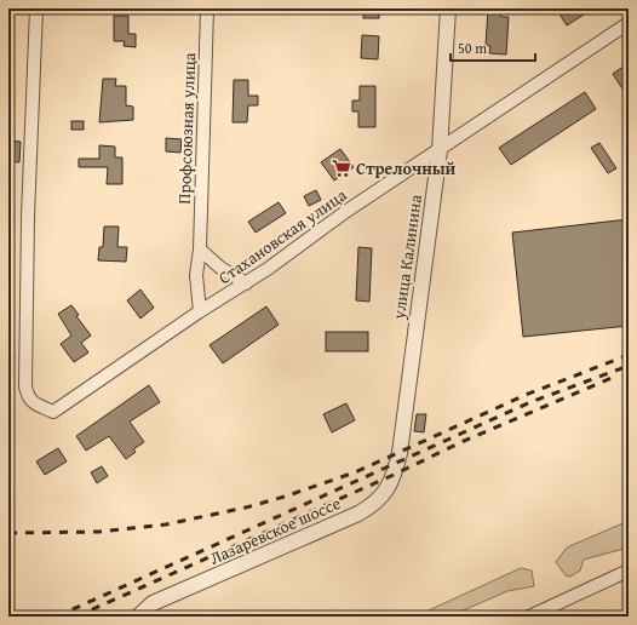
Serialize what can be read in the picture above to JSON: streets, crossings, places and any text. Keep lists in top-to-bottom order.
{
  "streets": {
    "street": [
      "Профсоюзная улица",
      "Стахановская улица",
      "улица Калинина",
      "Лазаревское шоссе"
    ]
  },
  "crossings": [
    ["Профсоюзная улица", "Стахановская улица"],
    ["Стахановская улица", "улица Калинина"],
    ["улица Калинина", "Лазаревское шоссе"]
  ],
  "places": {
    "supermarket": ["Стрелочный"]
  },
  "scale_bar": "50 m"
}
